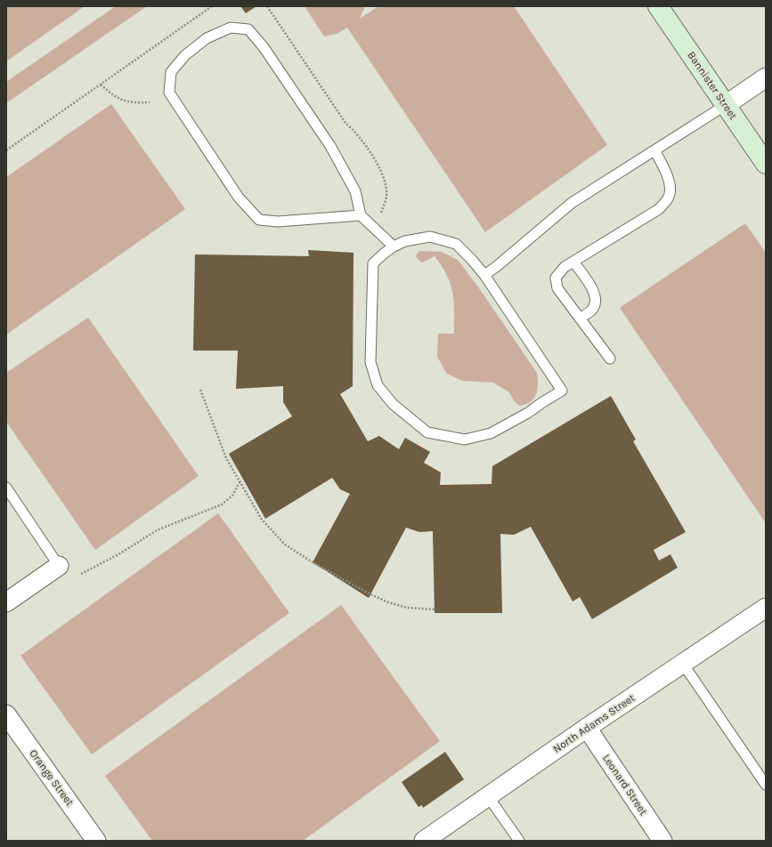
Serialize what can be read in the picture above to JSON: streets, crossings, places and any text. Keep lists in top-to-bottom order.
{
  "streets": {
    "street": [
      "Bannister Street",
      "North Adams Street",
      "Orange Street",
      "Leonard Street"
    ]
  },
  "crossings": [
    ["North Adams Street", "Leonard Street"]
  ]
}
